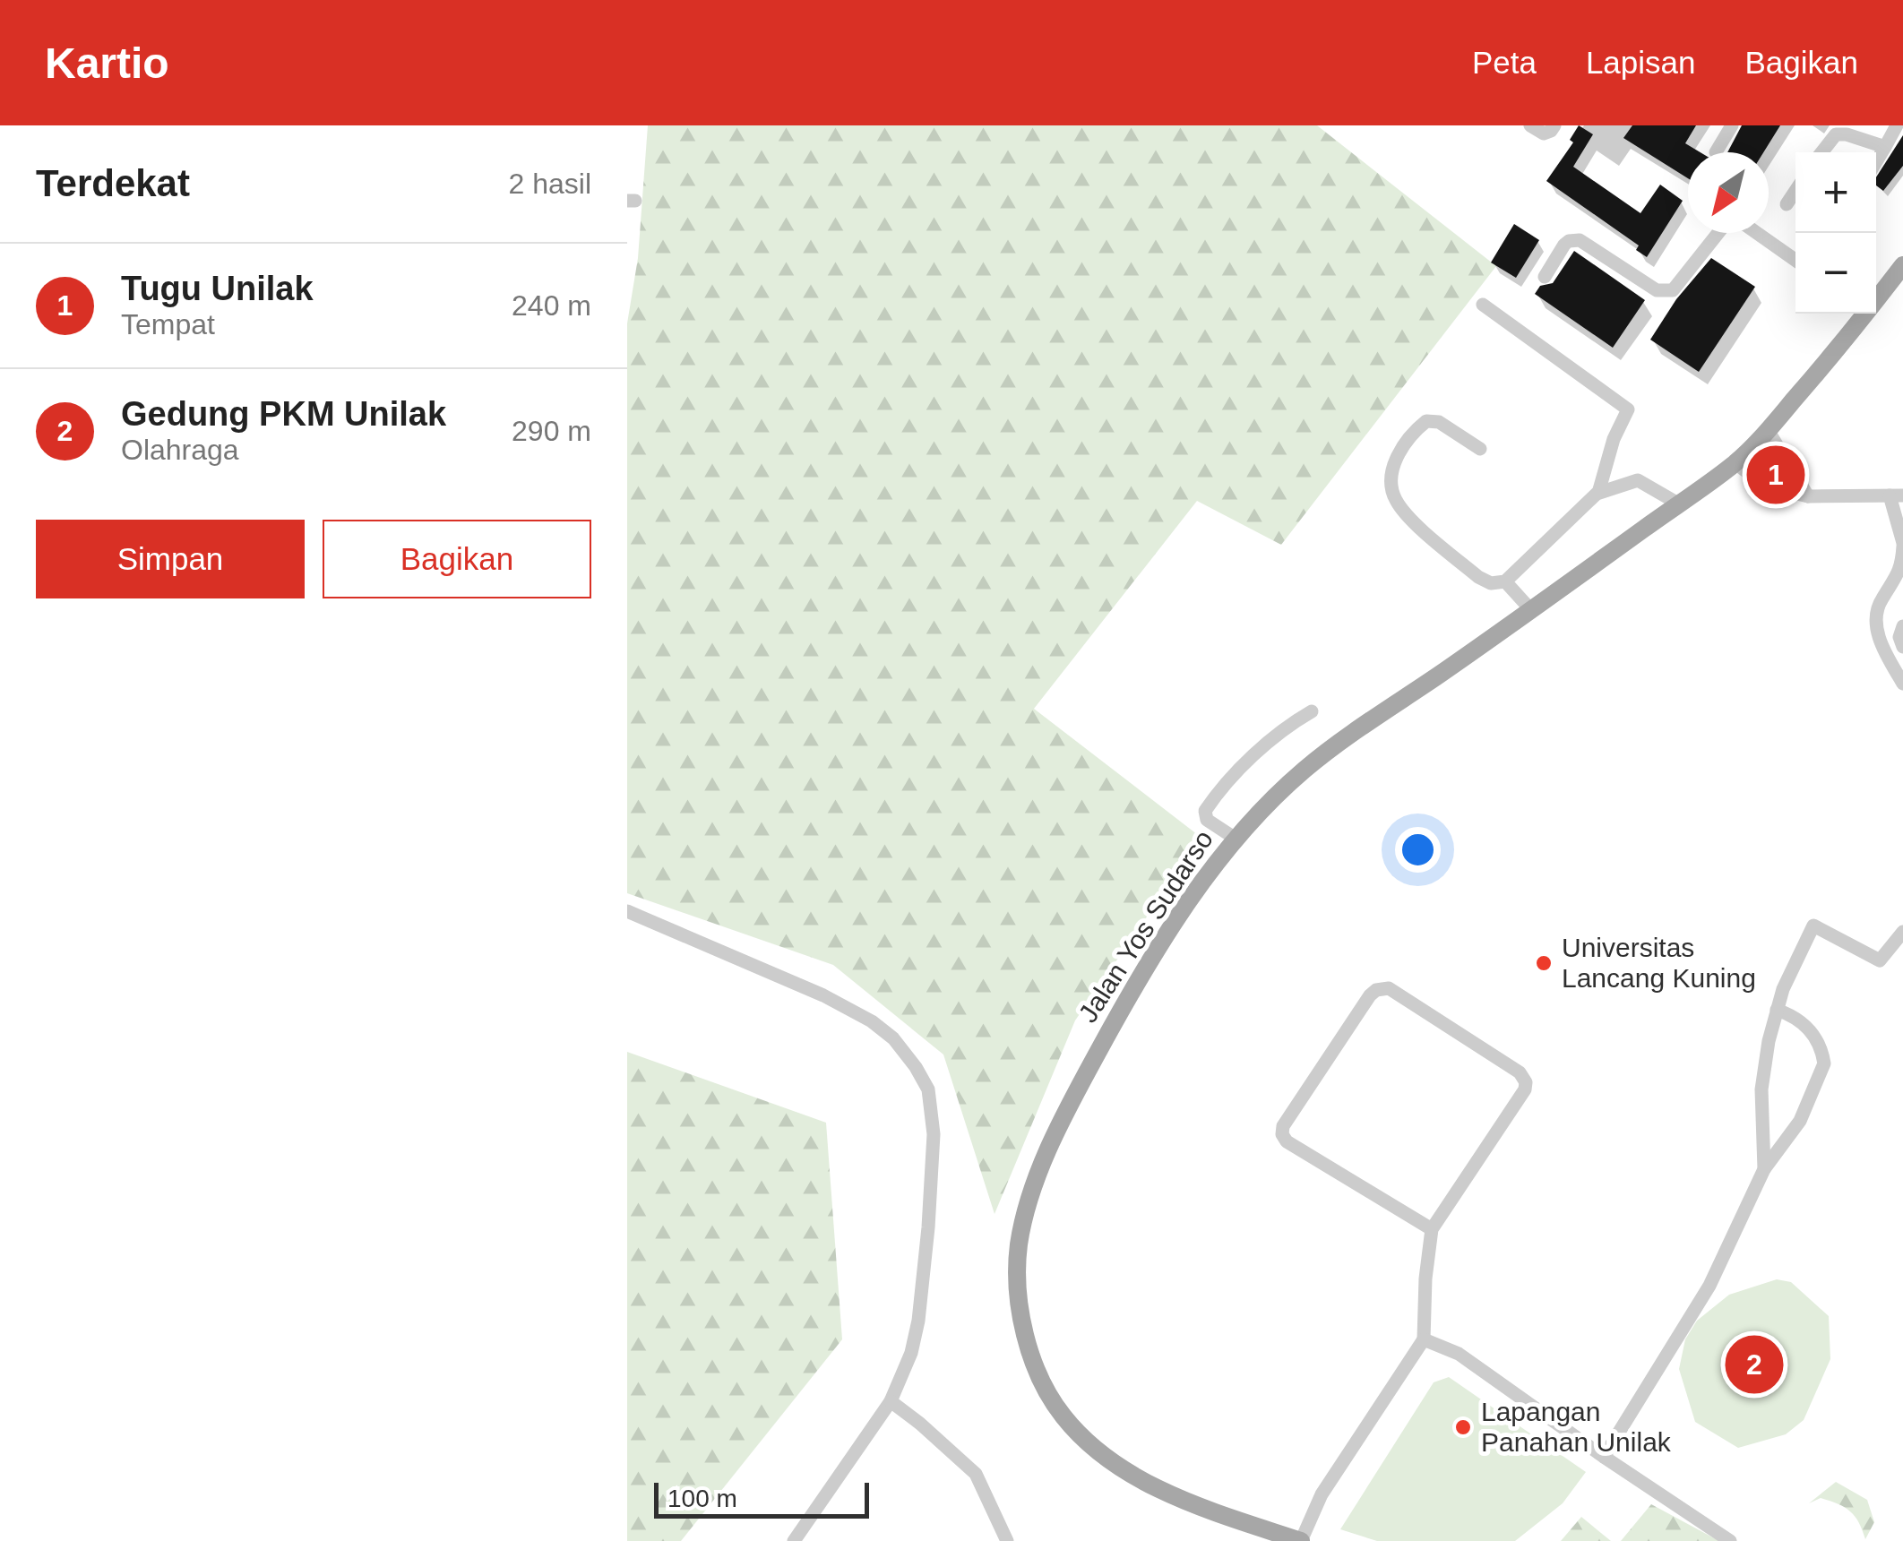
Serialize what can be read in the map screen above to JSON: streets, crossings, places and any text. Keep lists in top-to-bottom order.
{
  "streets": {
    "main road": ["Jalan Yos Sudarso"]
  },
  "places": ["Universitas Lancang Kuning", "Lapangan Panahan Unilak"],
  "scale_bar": "100 m",
  "north": "bottom left",
  "page": {
    "header": "Kartio",
    "nav": ["Peta", "Lapisan", "Bagikan"],
    "heading": ["Terdekat", "2 hasil"],
    "map_buttons": ["+", "−"],
    "list": [
      {
        "mark": "1",
        "name": "Tugu Unilak",
        "note": "Tempat",
        "value": "240 m"
      },
      {
        "mark": "2",
        "name": "Gedung PKM Unilak",
        "note": "Olahraga",
        "value": "290 m"
      }
    ],
    "pins": ["1", "2"],
    "buttons": ["Simpan", "Bagikan"],
    "scale": "100 m"
  }
}
